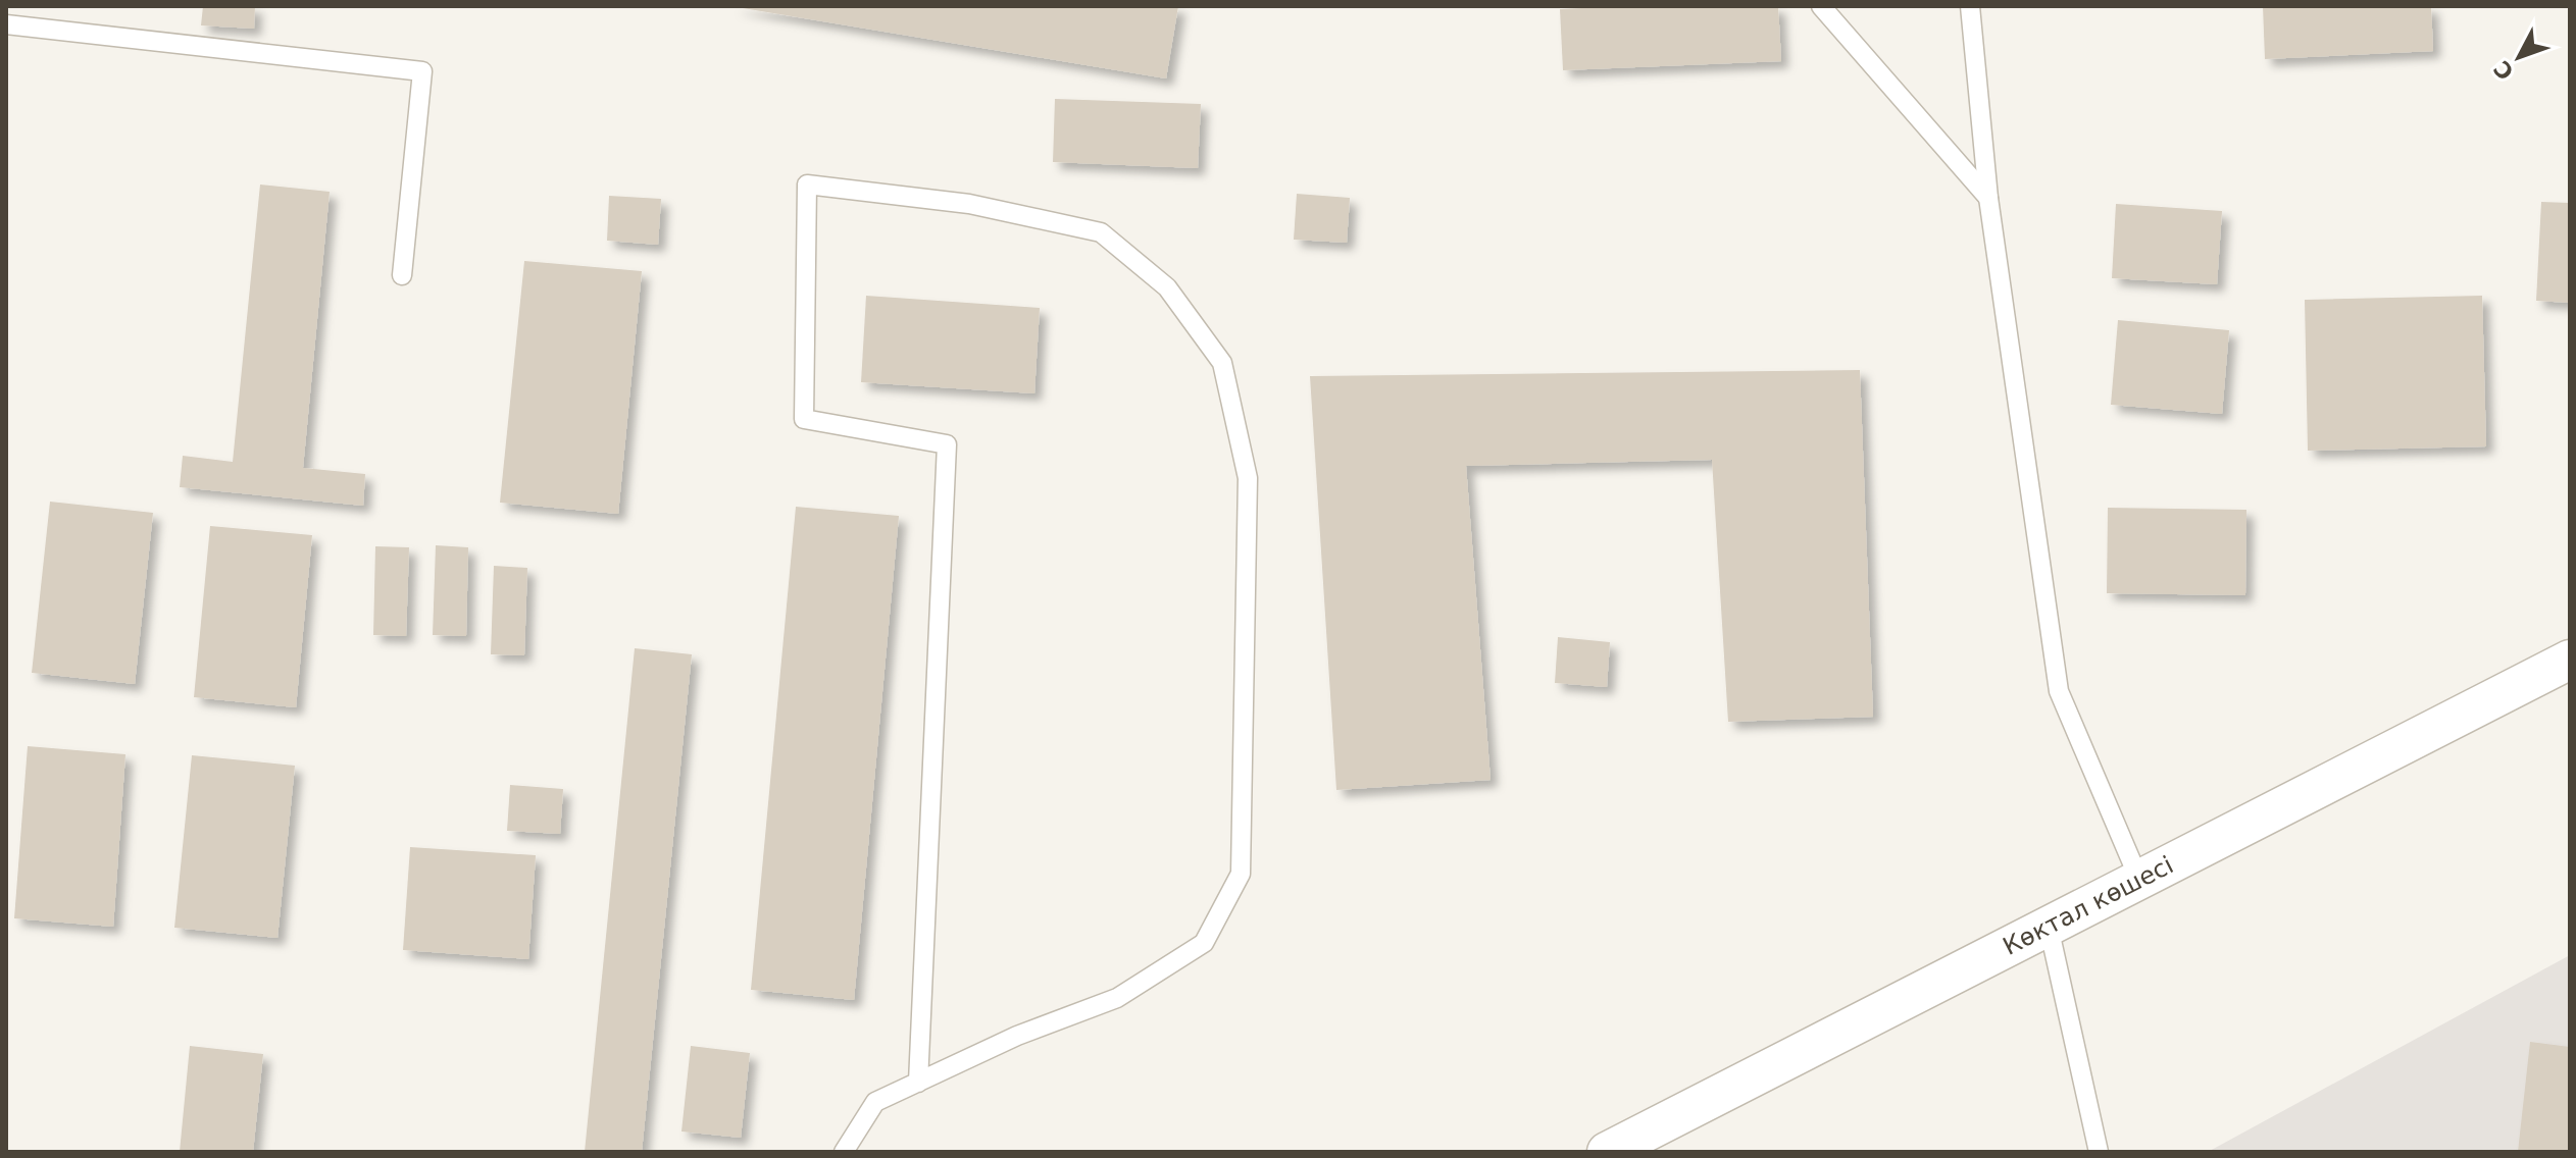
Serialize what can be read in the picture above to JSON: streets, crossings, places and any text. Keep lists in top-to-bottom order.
{
  "streets": {
    "street": ["Көктал көшесі"]
  },
  "north": "bottom left"
}
